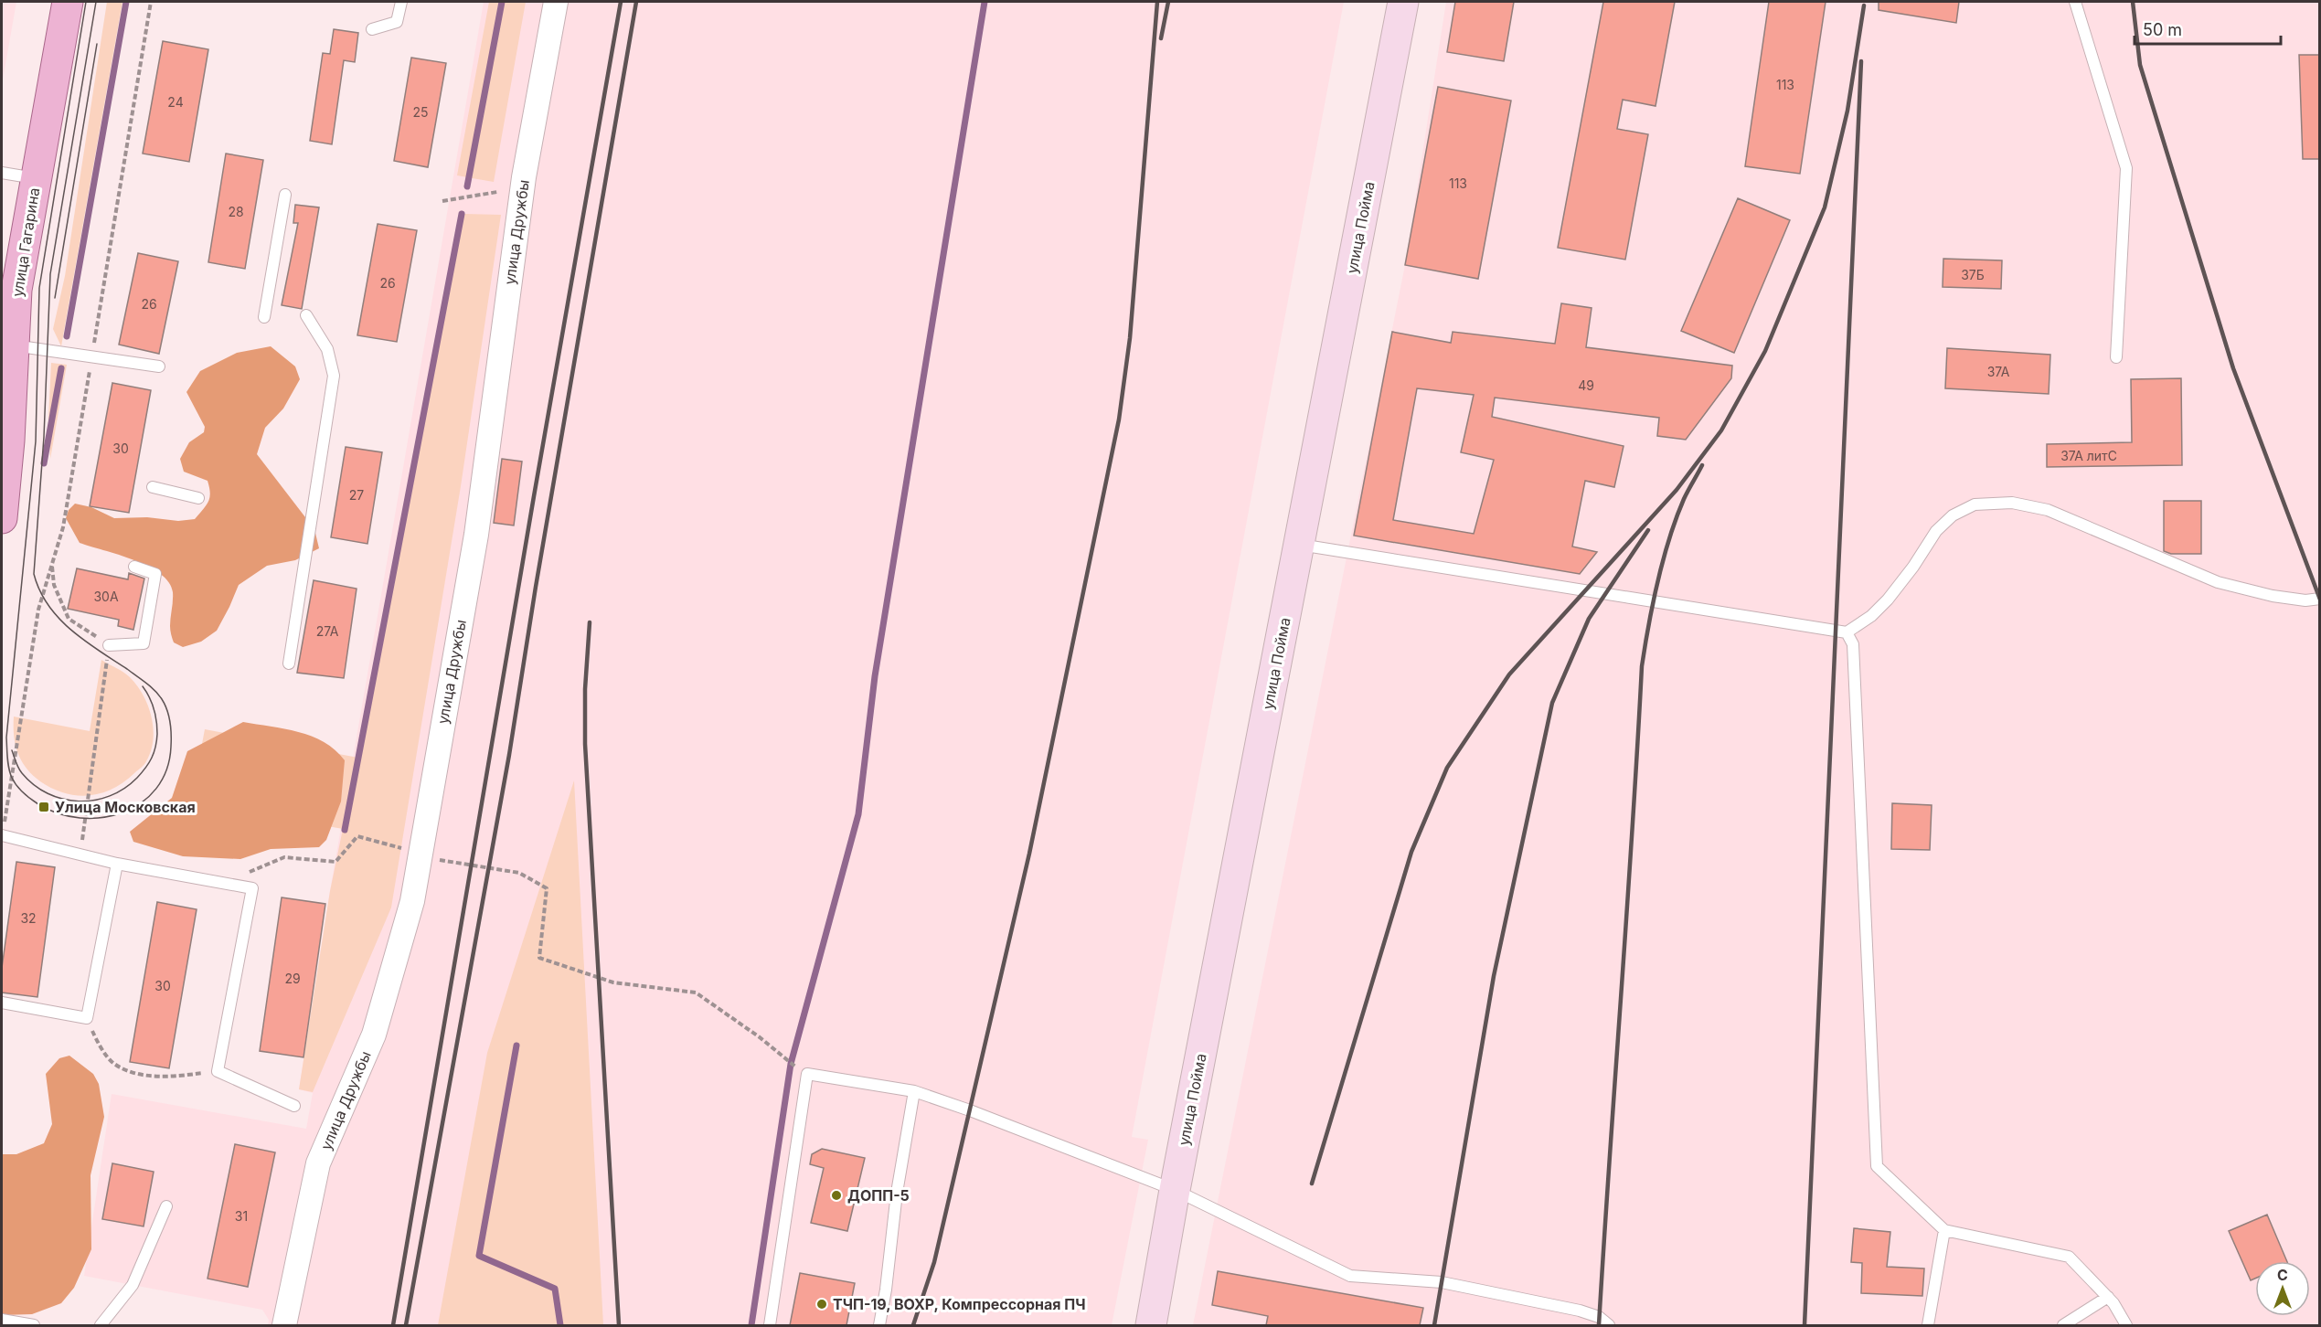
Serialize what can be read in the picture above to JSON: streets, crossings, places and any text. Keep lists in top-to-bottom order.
{
  "streets": {
    "main road": ["улица Пойма", "улица Гагарина"],
    "street": ["улица Дружбы"]
  },
  "places": {
    "transit": ["Улица Московская"],
    "other": ["ДОПП-5", "ТЧП-19, ВОХР, Компрессорная ПЧ"]
  },
  "house_numbers": [
    "113",
    "24",
    "25",
    "113",
    "28",
    "37Б",
    "26",
    "26",
    "37А",
    "49",
    "30",
    "37А литС",
    "27",
    "30А",
    "27А",
    "32",
    "29",
    "30",
    "31"
  ],
  "scale_bar": "50 m",
  "north": "top"
}
